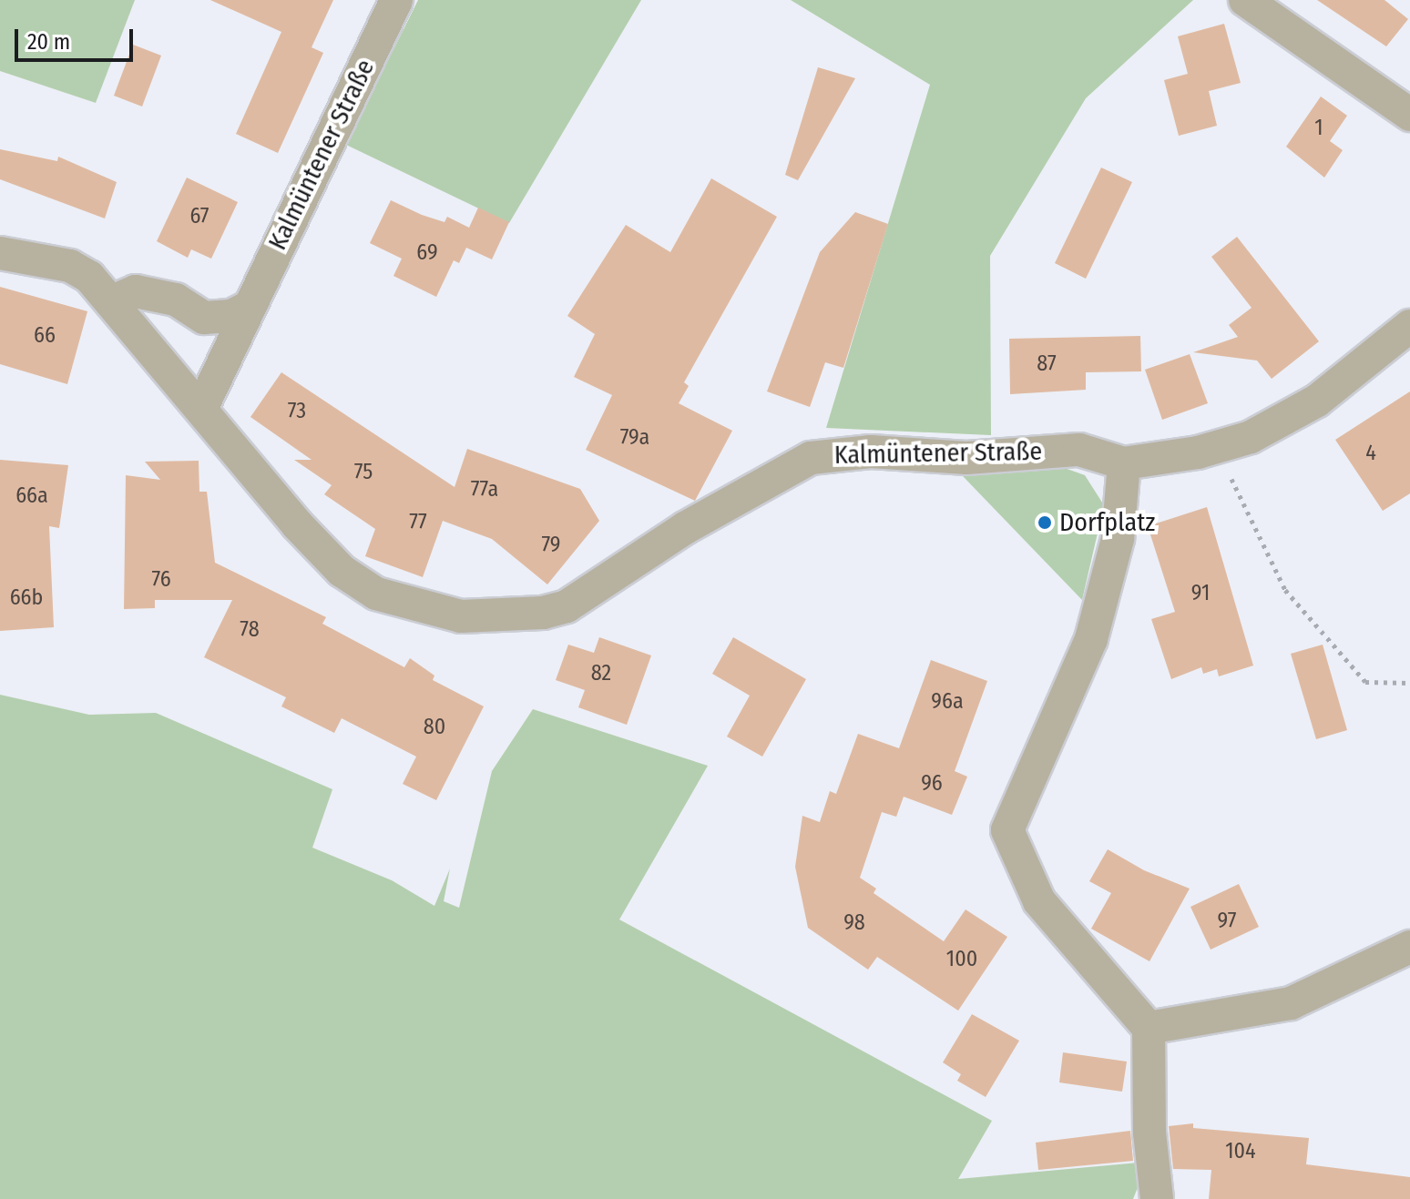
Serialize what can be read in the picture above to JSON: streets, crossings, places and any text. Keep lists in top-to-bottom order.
{
  "streets": {
    "street": ["Kalmüntener Straße"]
  },
  "places": ["Dorfplatz"],
  "house_numbers": [
    "1",
    "67",
    "69",
    "66",
    "87",
    "73",
    "79a",
    "4",
    "75",
    "77a",
    "66a",
    "77",
    "79",
    "76",
    "91",
    "66b",
    "78",
    "82",
    "96a",
    "80",
    "96",
    "97",
    "98",
    "100",
    "104"
  ],
  "scale_bar": "20 m"
}
